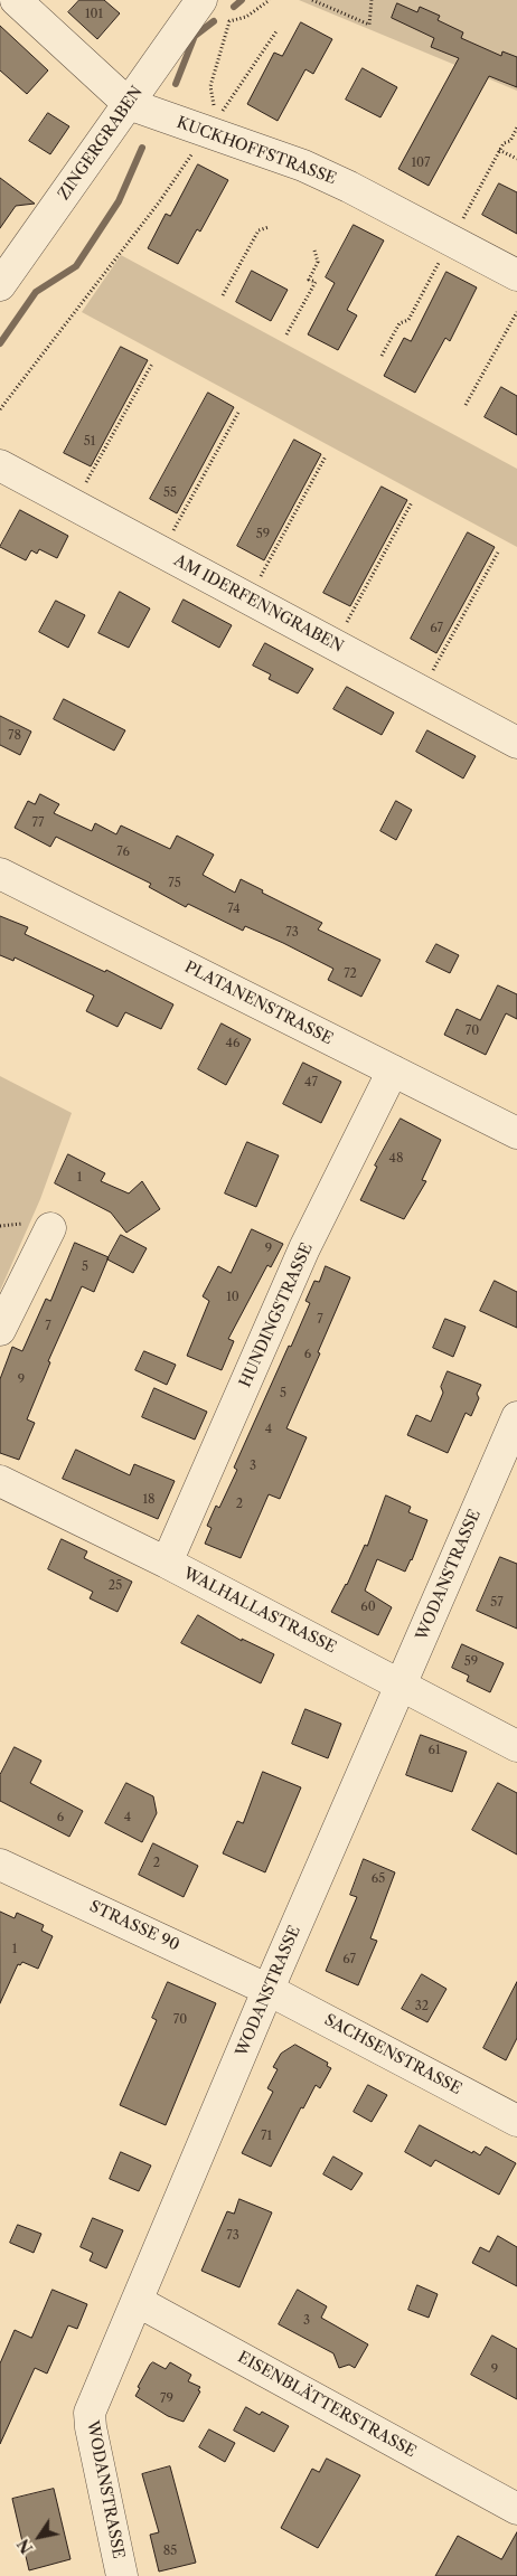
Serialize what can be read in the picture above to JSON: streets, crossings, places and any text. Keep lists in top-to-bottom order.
{
  "streets": {
    "street": [
      "ZINGERGRABEN",
      "KUCKHOFFSTRASSE",
      "AM IDERFENNGRABEN",
      "PLATANENSTRASSE",
      "HUNDINGSTRASSE",
      "WODANSTRASSE",
      "WALHALLASTRASSE",
      "STRASSE 90",
      "SACHSENSTRASSE",
      "EISENBLÄTTERSTRASSE"
    ]
  },
  "crossings": [
    ["ZINGERGRABEN", "KUCKHOFFSTRASSE"],
    ["PLATANENSTRASSE", "HUNDINGSTRASSE"],
    ["HUNDINGSTRASSE", "WALHALLASTRASSE"],
    ["WODANSTRASSE", "WALHALLASTRASSE"],
    ["WODANSTRASSE", "STRASSE 90"],
    ["WODANSTRASSE", "SACHSENSTRASSE"],
    ["WODANSTRASSE", "EISENBLÄTTERSTRASSE"],
    ["STRASSE 90", "SACHSENSTRASSE"]
  ],
  "house_numbers": [
    "101",
    "107",
    "51",
    "55",
    "59",
    "67",
    "78",
    "77",
    "76",
    "75",
    "74",
    "73",
    "72",
    "70",
    "46",
    "47",
    "48",
    "1",
    "9",
    "5",
    "10",
    "7",
    "7",
    "6",
    "9",
    "5",
    "4",
    "3",
    "18",
    "2",
    "25",
    "57",
    "60",
    "59",
    "61",
    "6",
    "4",
    "2",
    "65",
    "1",
    "67",
    "32",
    "70",
    "71",
    "73",
    "3",
    "9",
    "79",
    "85"
  ],
  "north": "bottom left"
}
